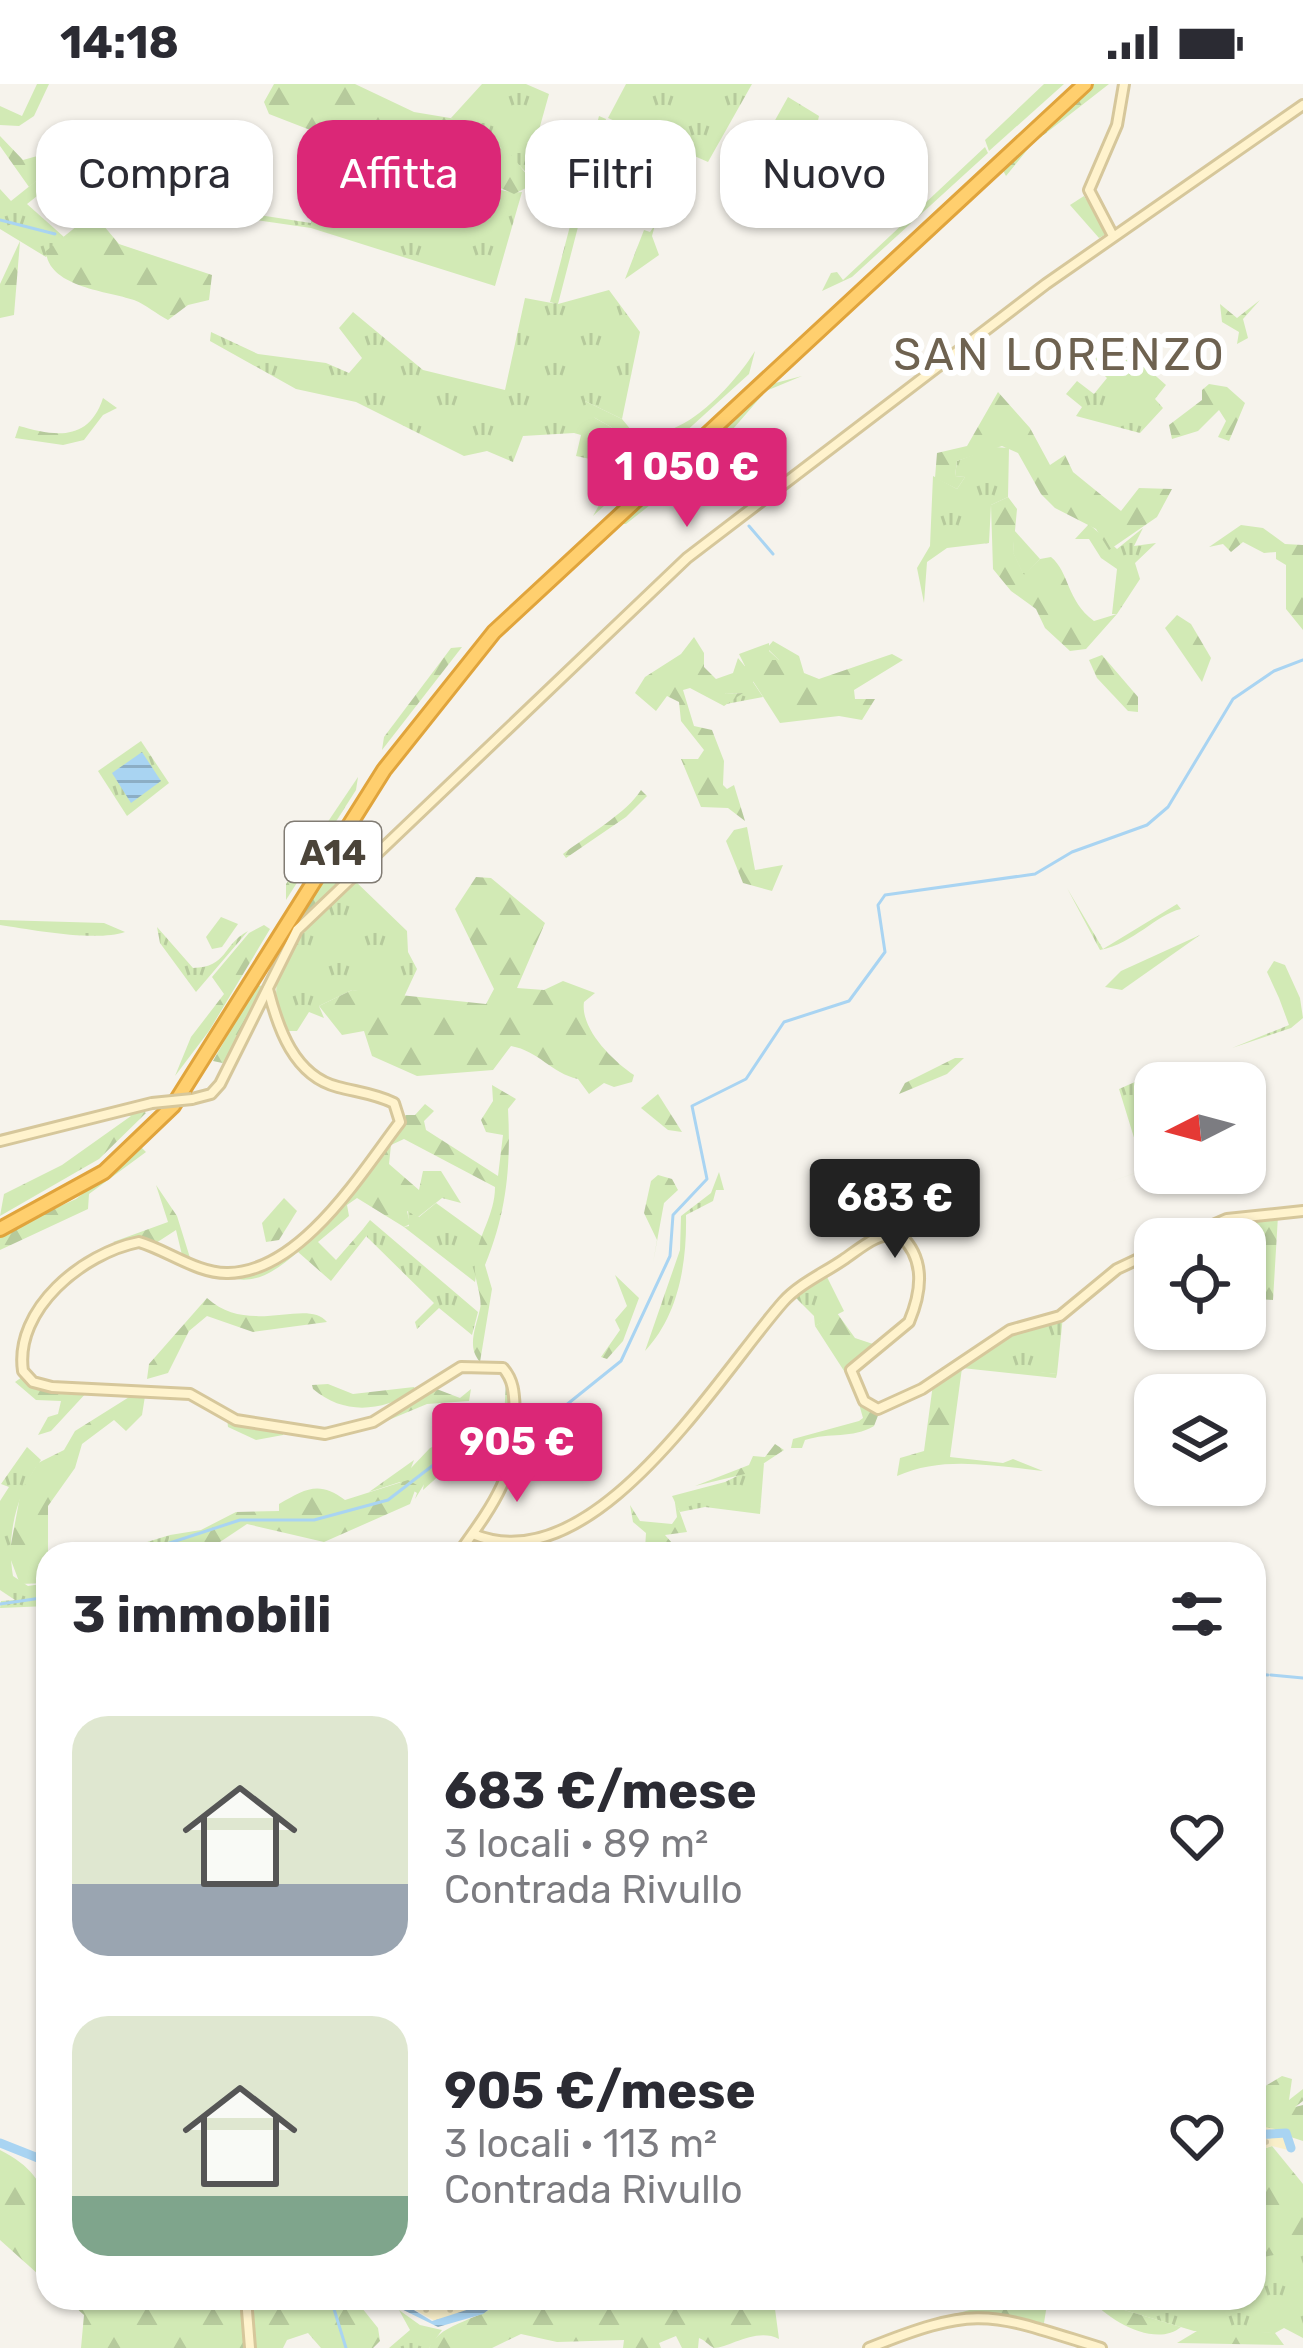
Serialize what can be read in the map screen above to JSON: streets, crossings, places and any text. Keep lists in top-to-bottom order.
{
  "streets": {
    "highway": ["A14"]
  },
  "districts": ["SAN LORENZO"],
  "north": "left",
  "page": {
    "status": "14:18",
    "chip": [
      "Compra",
      "Affitta",
      "Filtri",
      "Nuovo"
    ],
    "price": ["1 050 €", "683 €", "905 €"],
    "heading": "3 immobili",
    "list": [
      {
        "name": "683 €/mese",
        "note": "3 locali · 89 m² · Contrada Rivullo"
      },
      {
        "name": "905 €/mese",
        "note": "3 locali · 113 m² · Contrada Rivullo"
      }
    ]
  }
}
